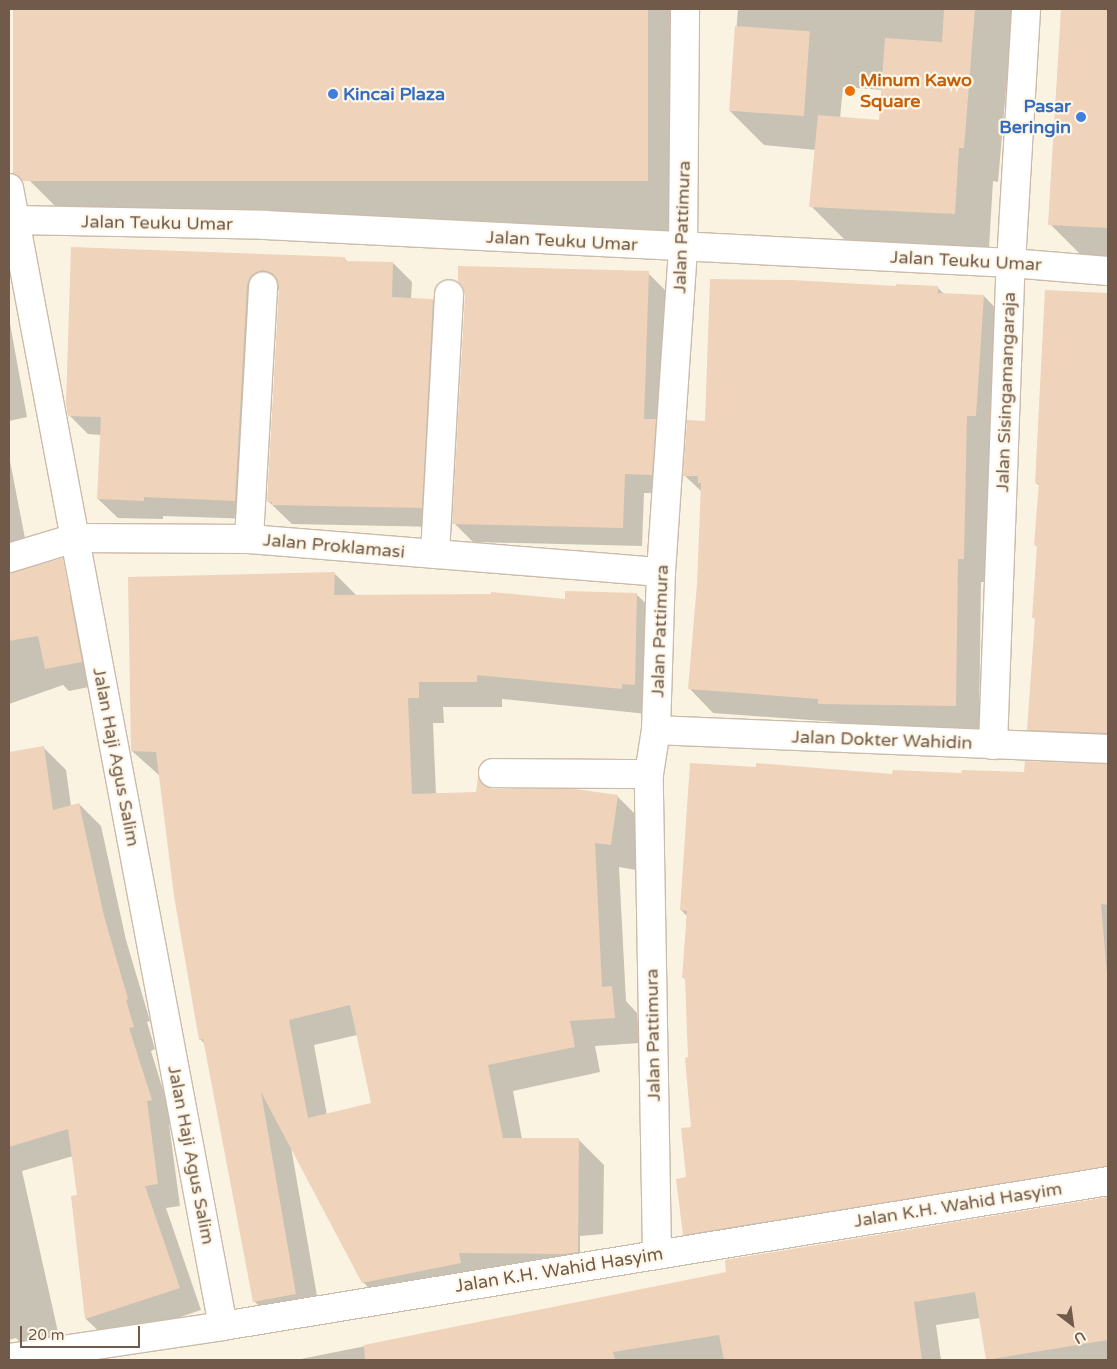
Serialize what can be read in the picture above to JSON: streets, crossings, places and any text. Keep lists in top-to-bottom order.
{
  "streets": {
    "street": [
      "Jalan Teuku Umar",
      "Jalan Pattimura",
      "Jalan Sisingamangaraja",
      "Jalan Proklamasi",
      "Jalan Dokter Wahidin",
      "Jalan Haji Agus Salim",
      "Jalan K.H. Wahid Hasyim"
    ]
  },
  "crossings": [
    ["Jalan Teuku Umar", "Jalan Pattimura"],
    ["Jalan Teuku Umar", "Jalan Sisingamangaraja"],
    ["Jalan Teuku Umar", "Jalan Haji Agus Salim"],
    ["Jalan Pattimura", "Jalan Proklamasi"],
    ["Jalan Pattimura", "Jalan Dokter Wahidin"],
    ["Jalan Pattimura", "Jalan K.H. Wahid Hasyim"],
    ["Jalan Sisingamangaraja", "Jalan Dokter Wahidin"],
    ["Jalan Proklamasi", "Jalan Haji Agus Salim"],
    ["Jalan Haji Agus Salim", "Jalan K.H. Wahid Hasyim"]
  ],
  "places": ["Minum Kawo Square", "Kincai Plaza", "Pasar Beringin"],
  "scale_bar": "20 m",
  "north": "bottom right"
}
